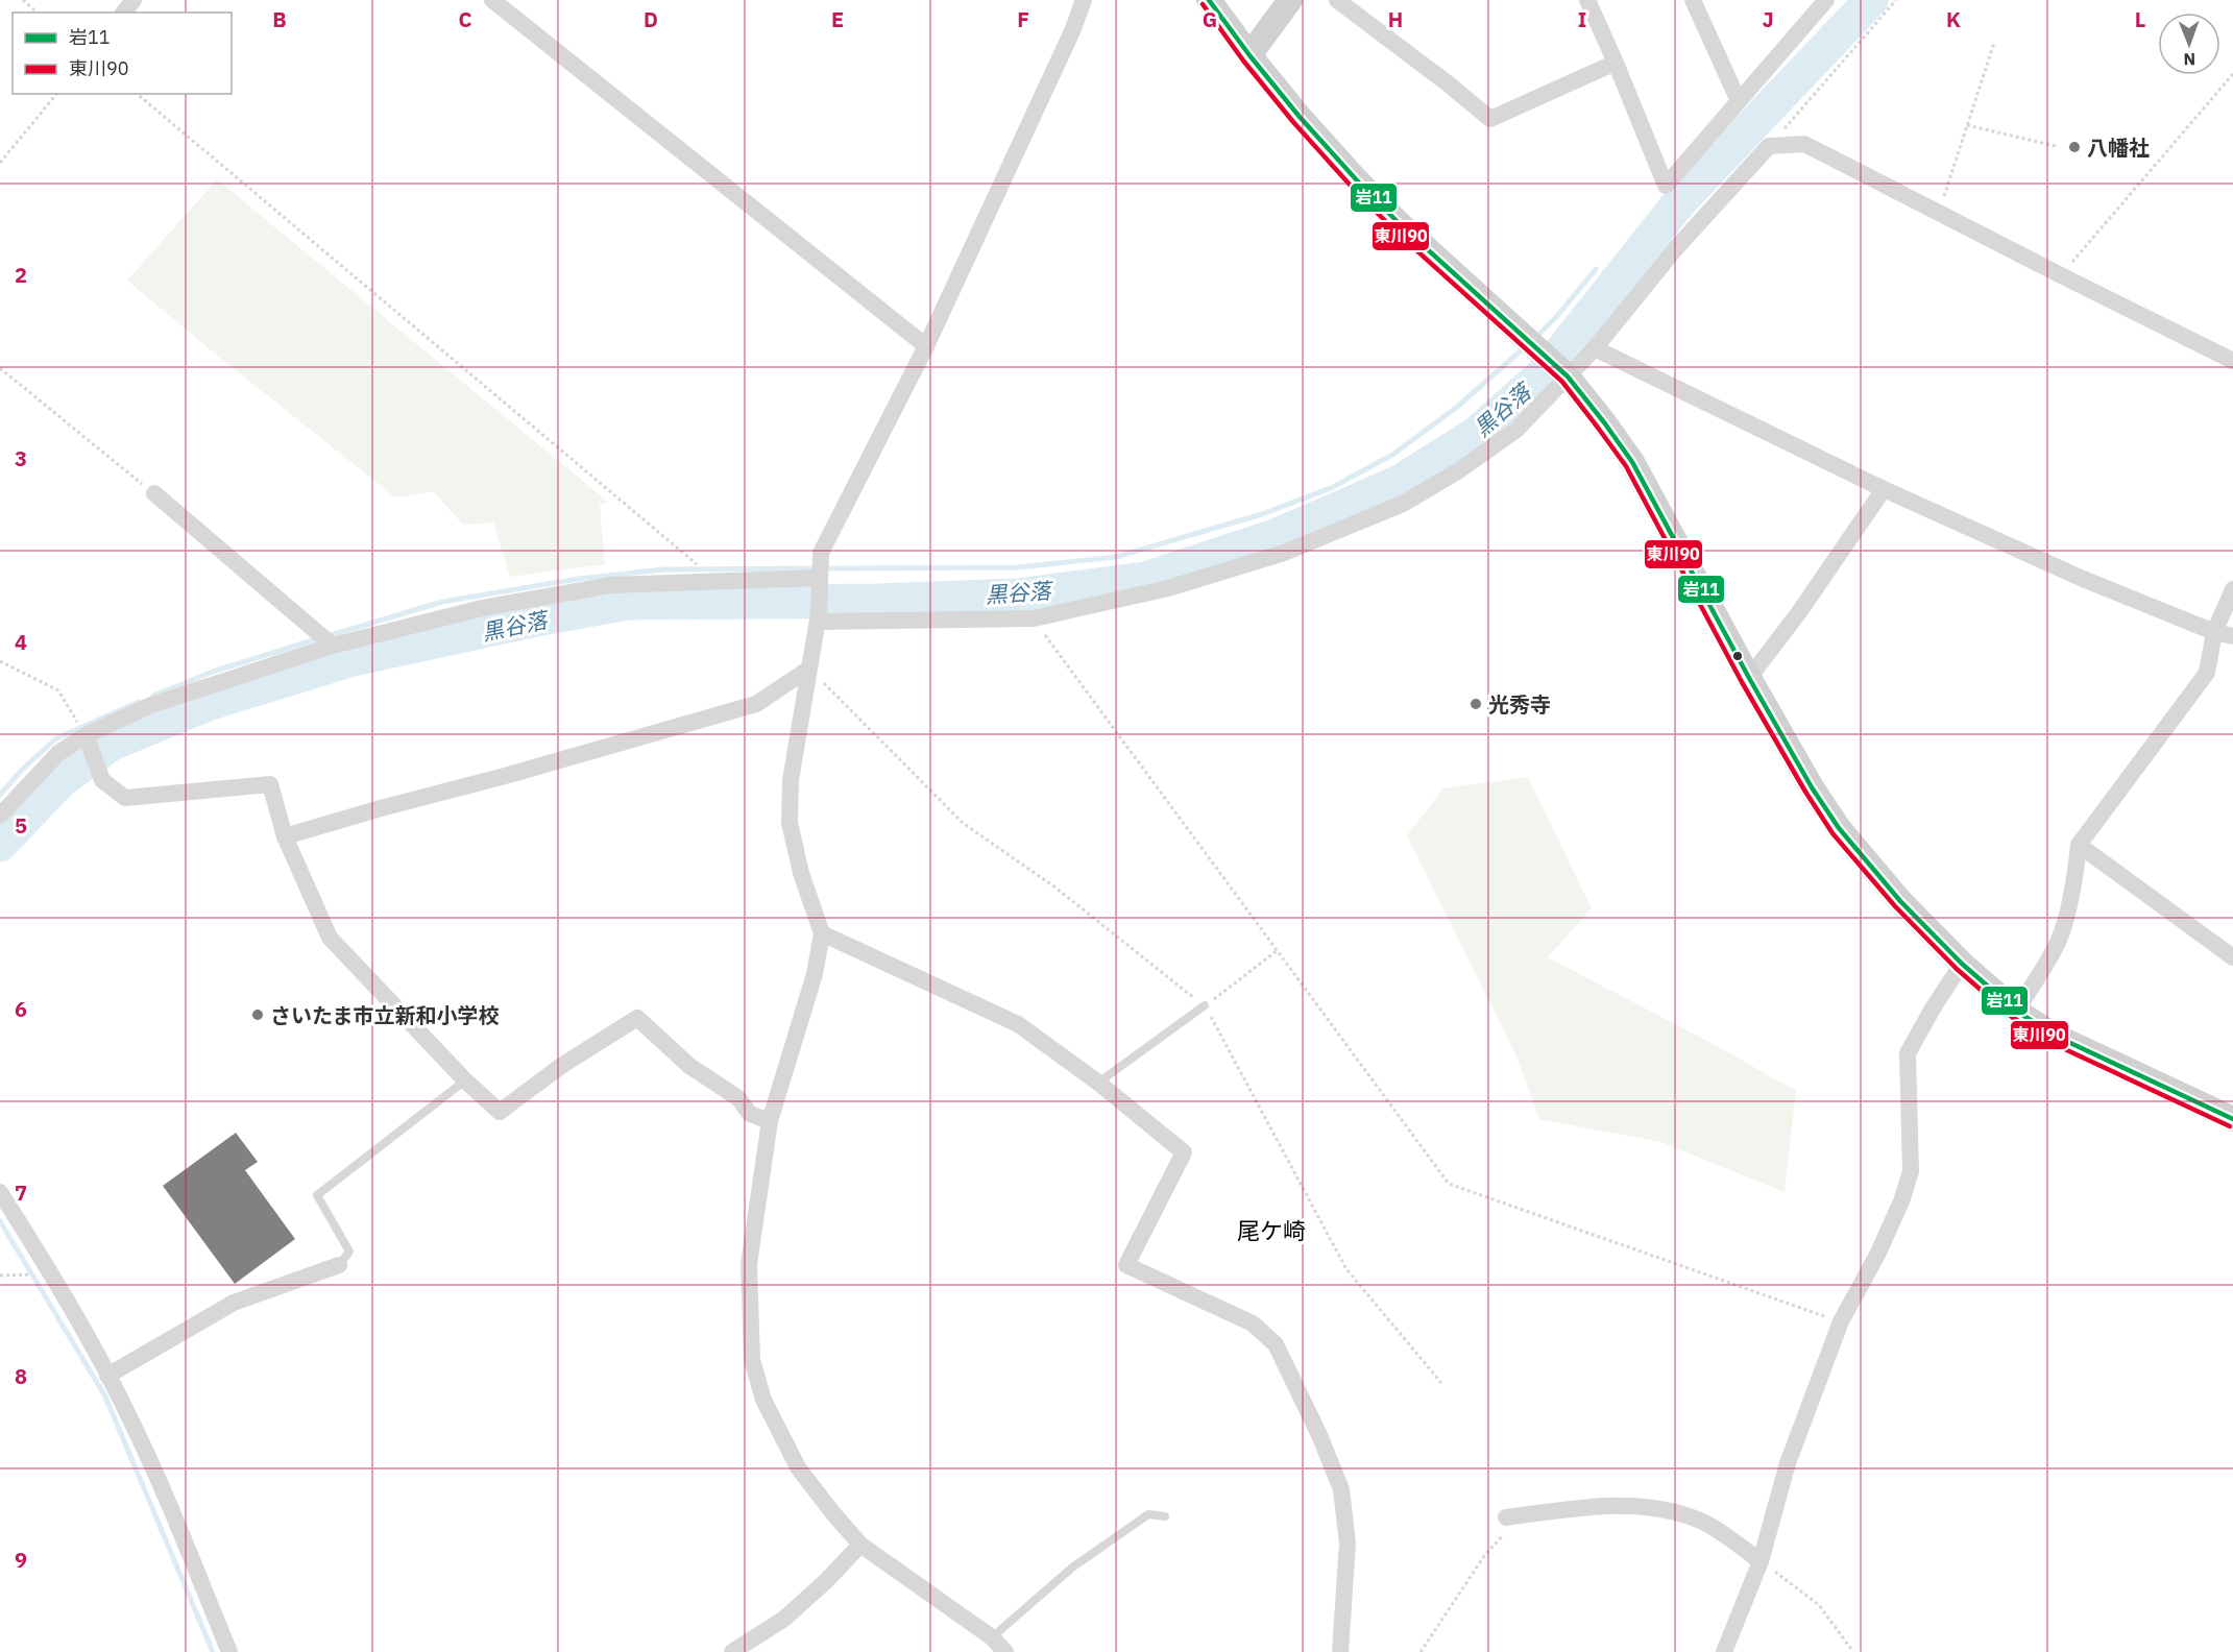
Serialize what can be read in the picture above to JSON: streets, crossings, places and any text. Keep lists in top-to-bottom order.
{
  "districts": ["尾ケ崎"],
  "water": ["黒谷落"],
  "places": ["八幡社", "光秀寺", "さいたま市立新和小学校"],
  "lines": ["transit line 岩11", "transit line 東川90"],
  "legend": ["岩11", "東川90"],
  "north": "bottom",
  "grid": {
    "columns": [
      "B",
      "C",
      "D",
      "E",
      "F",
      "G",
      "H",
      "I",
      "J",
      "K",
      "L"
    ],
    "rows": [
      "2",
      "3",
      "4",
      "5",
      "6",
      "7",
      "8",
      "9"
    ]
  }
}
